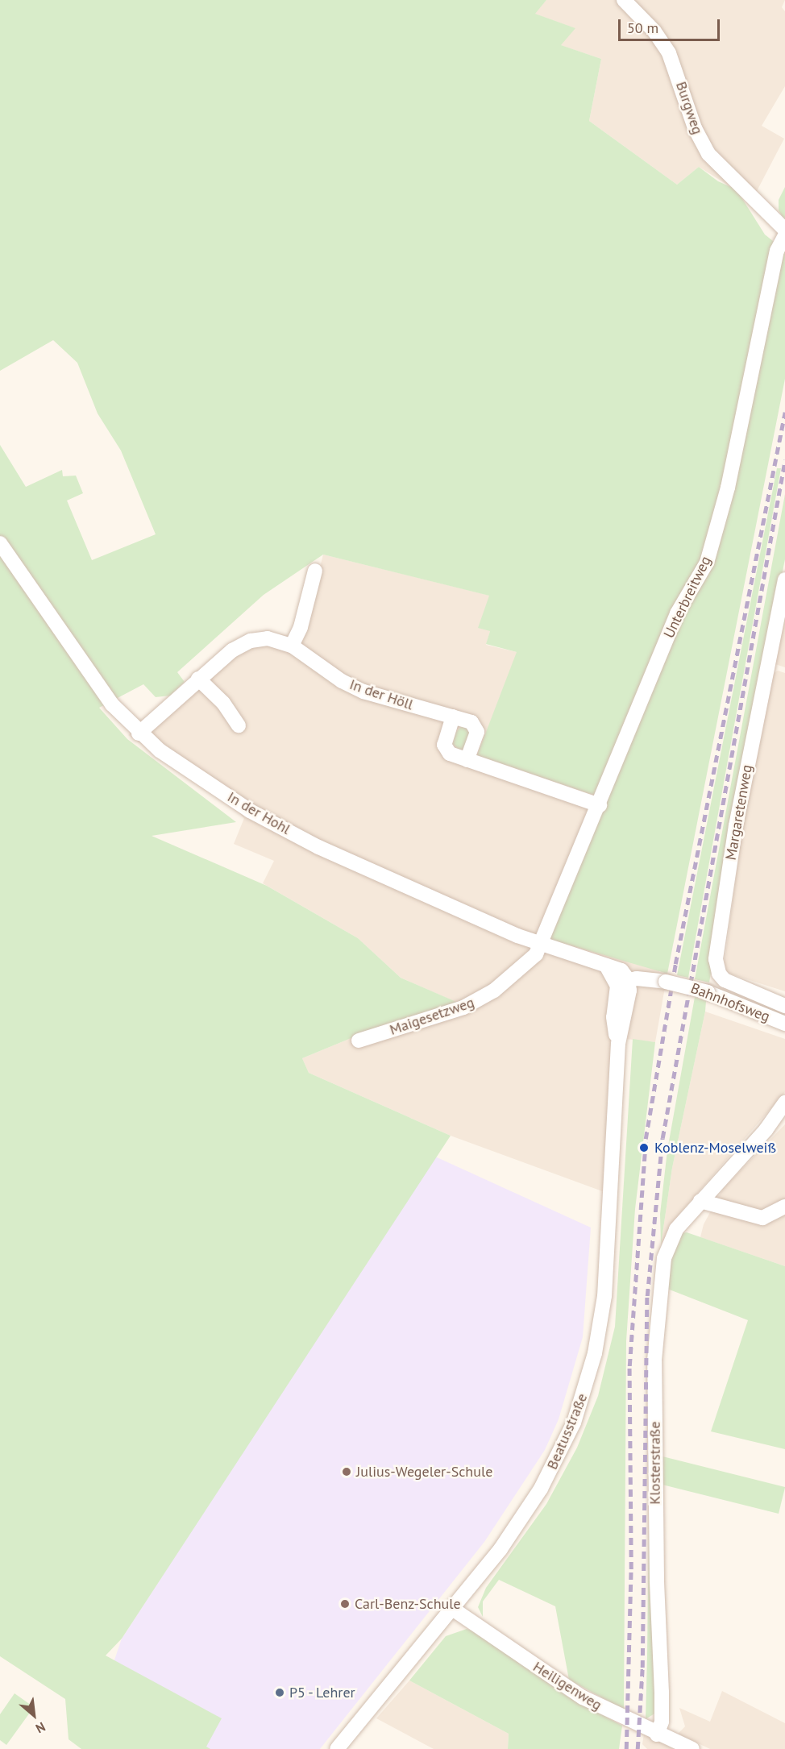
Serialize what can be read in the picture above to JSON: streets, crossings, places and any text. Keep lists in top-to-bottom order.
{
  "streets": {
    "street": [
      "Burgweg",
      "Unterbreitweg",
      "In der Höll",
      "Margaretenweg",
      "In der Hohl",
      "Bahnhofsweg",
      "Maigesetzweg",
      "Beatusstraße",
      "Klosterstraße",
      "Heiligenweg"
    ]
  },
  "crossings": [
    ["Unterbreitweg", "In der Hohl"],
    ["Unterbreitweg", "Maigesetzweg"],
    ["In der Höll", "In der Hohl"],
    ["In der Hohl", "Bahnhofsweg"],
    ["In der Hohl", "Maigesetzweg"],
    ["In der Hohl", "Beatusstraße"],
    ["Bahnhofsweg", "Beatusstraße"],
    ["Beatusstraße", "Heiligenweg"],
    ["Klosterstraße", "Heiligenweg"]
  ],
  "places": [
    "Koblenz-Moselweiß",
    "Julius-Wegeler-Schule",
    "Carl-Benz-Schule",
    "P5 - Lehrer"
  ],
  "scale_bar": "50 m",
  "north": "bottom right"
}
